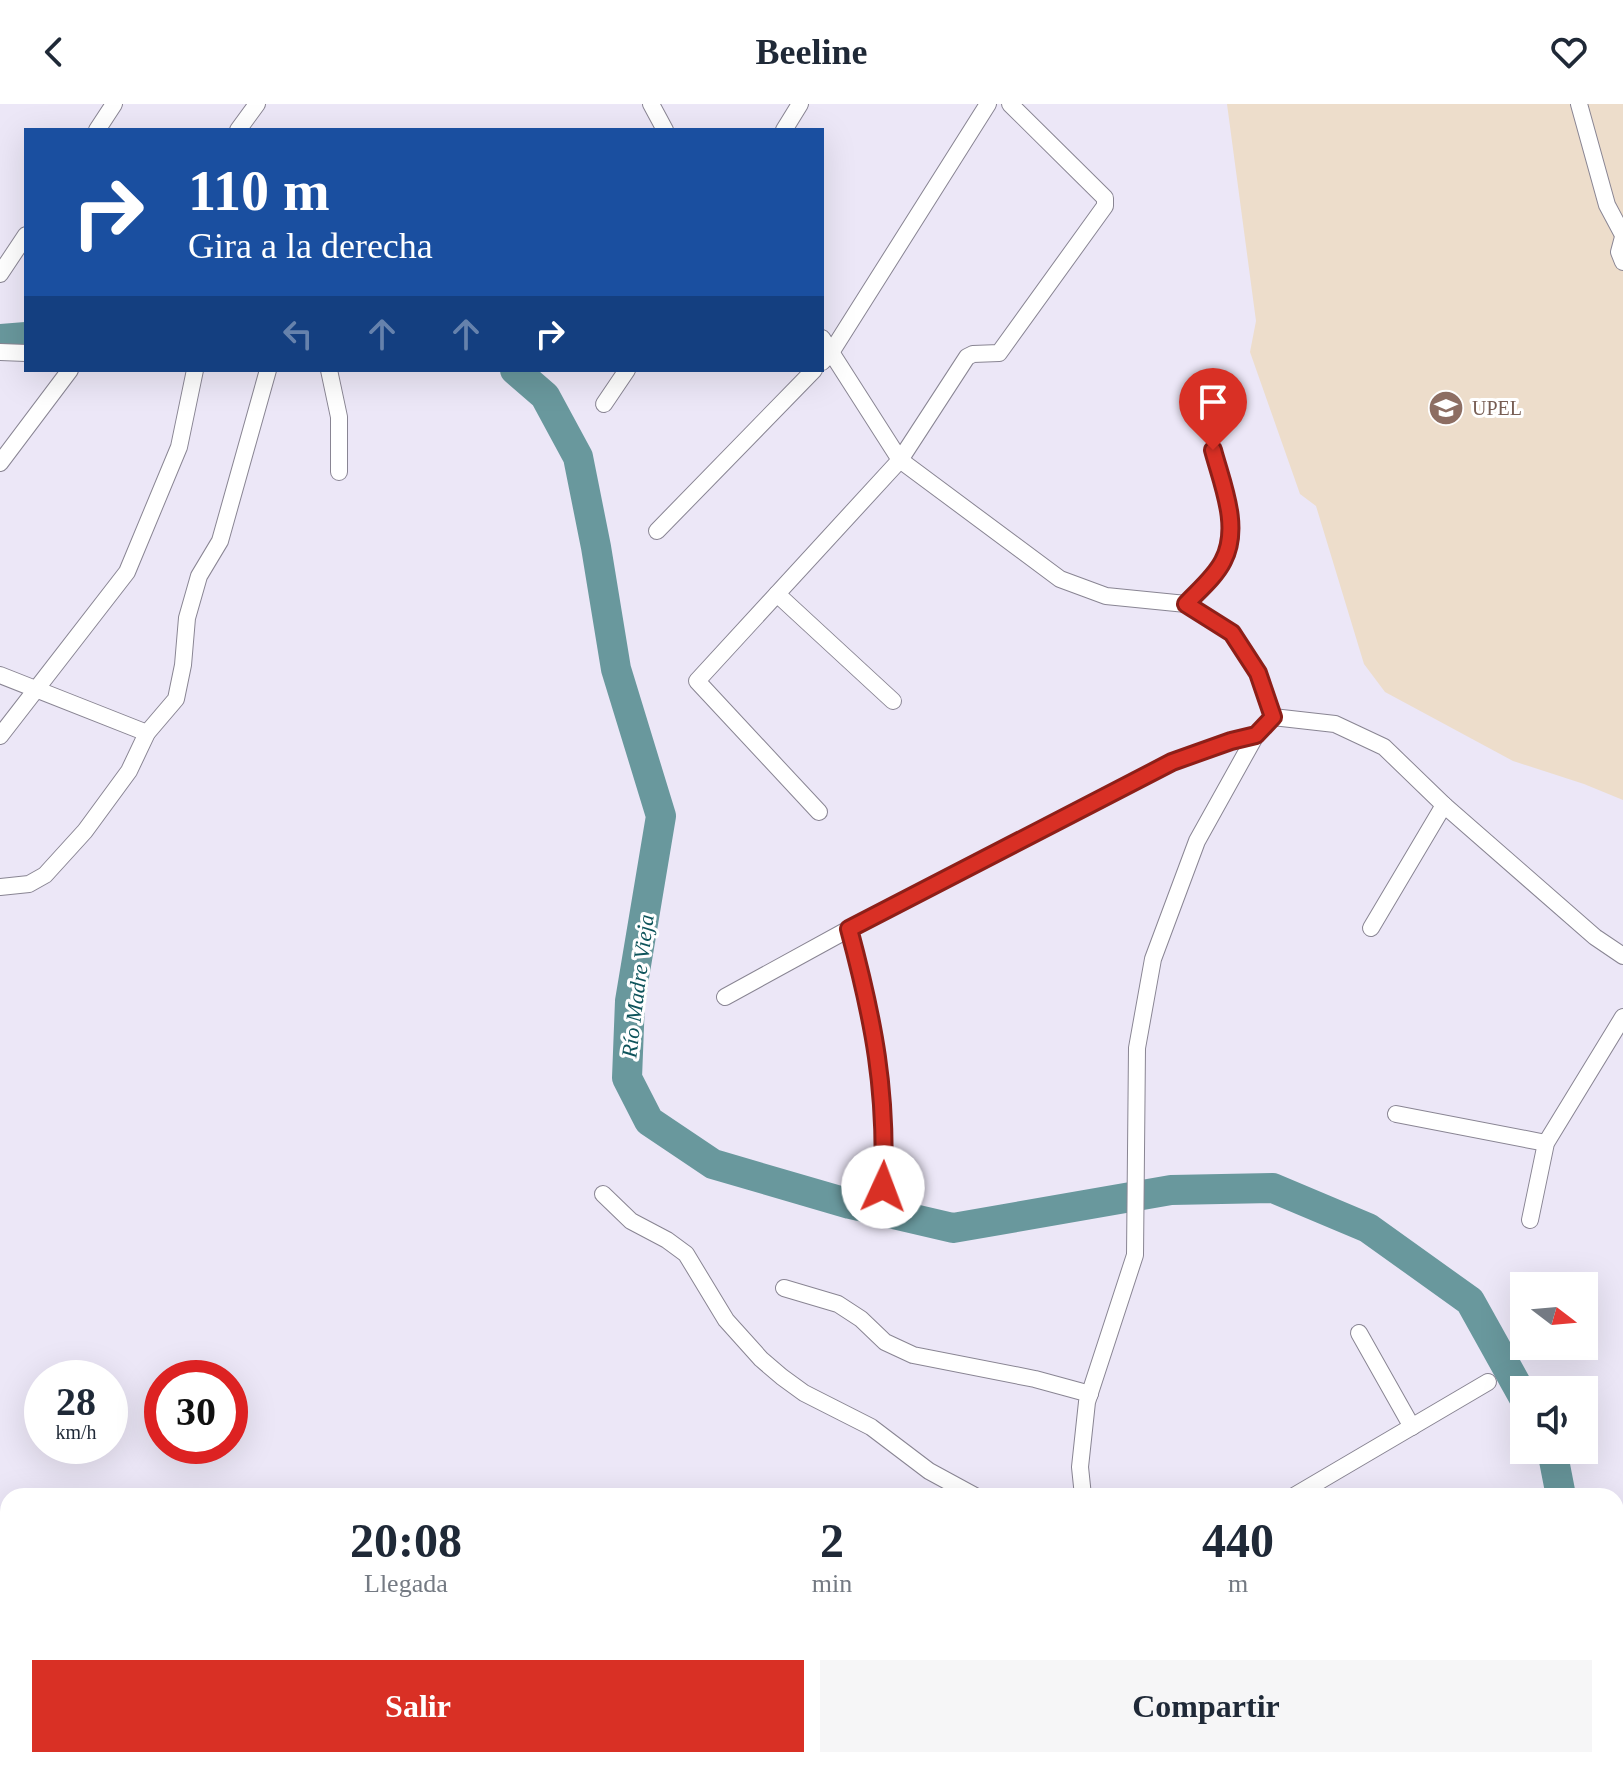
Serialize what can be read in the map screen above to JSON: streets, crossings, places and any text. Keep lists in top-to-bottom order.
{
  "water": ["Río Madre Vieja"],
  "places": {
    "school or university": ["UPEL"]
  },
  "north": "right",
  "page": {
    "header": "Beeline",
    "turn": ["110 m", "Gira a la derecha"],
    "speed": "28 km/h",
    "limit": "30",
    "eta": [
      "20:08",
      "Llegada",
      "2",
      "min",
      "440",
      "m"
    ],
    "buttons": ["Salir", "Compartir"]
  }
}
